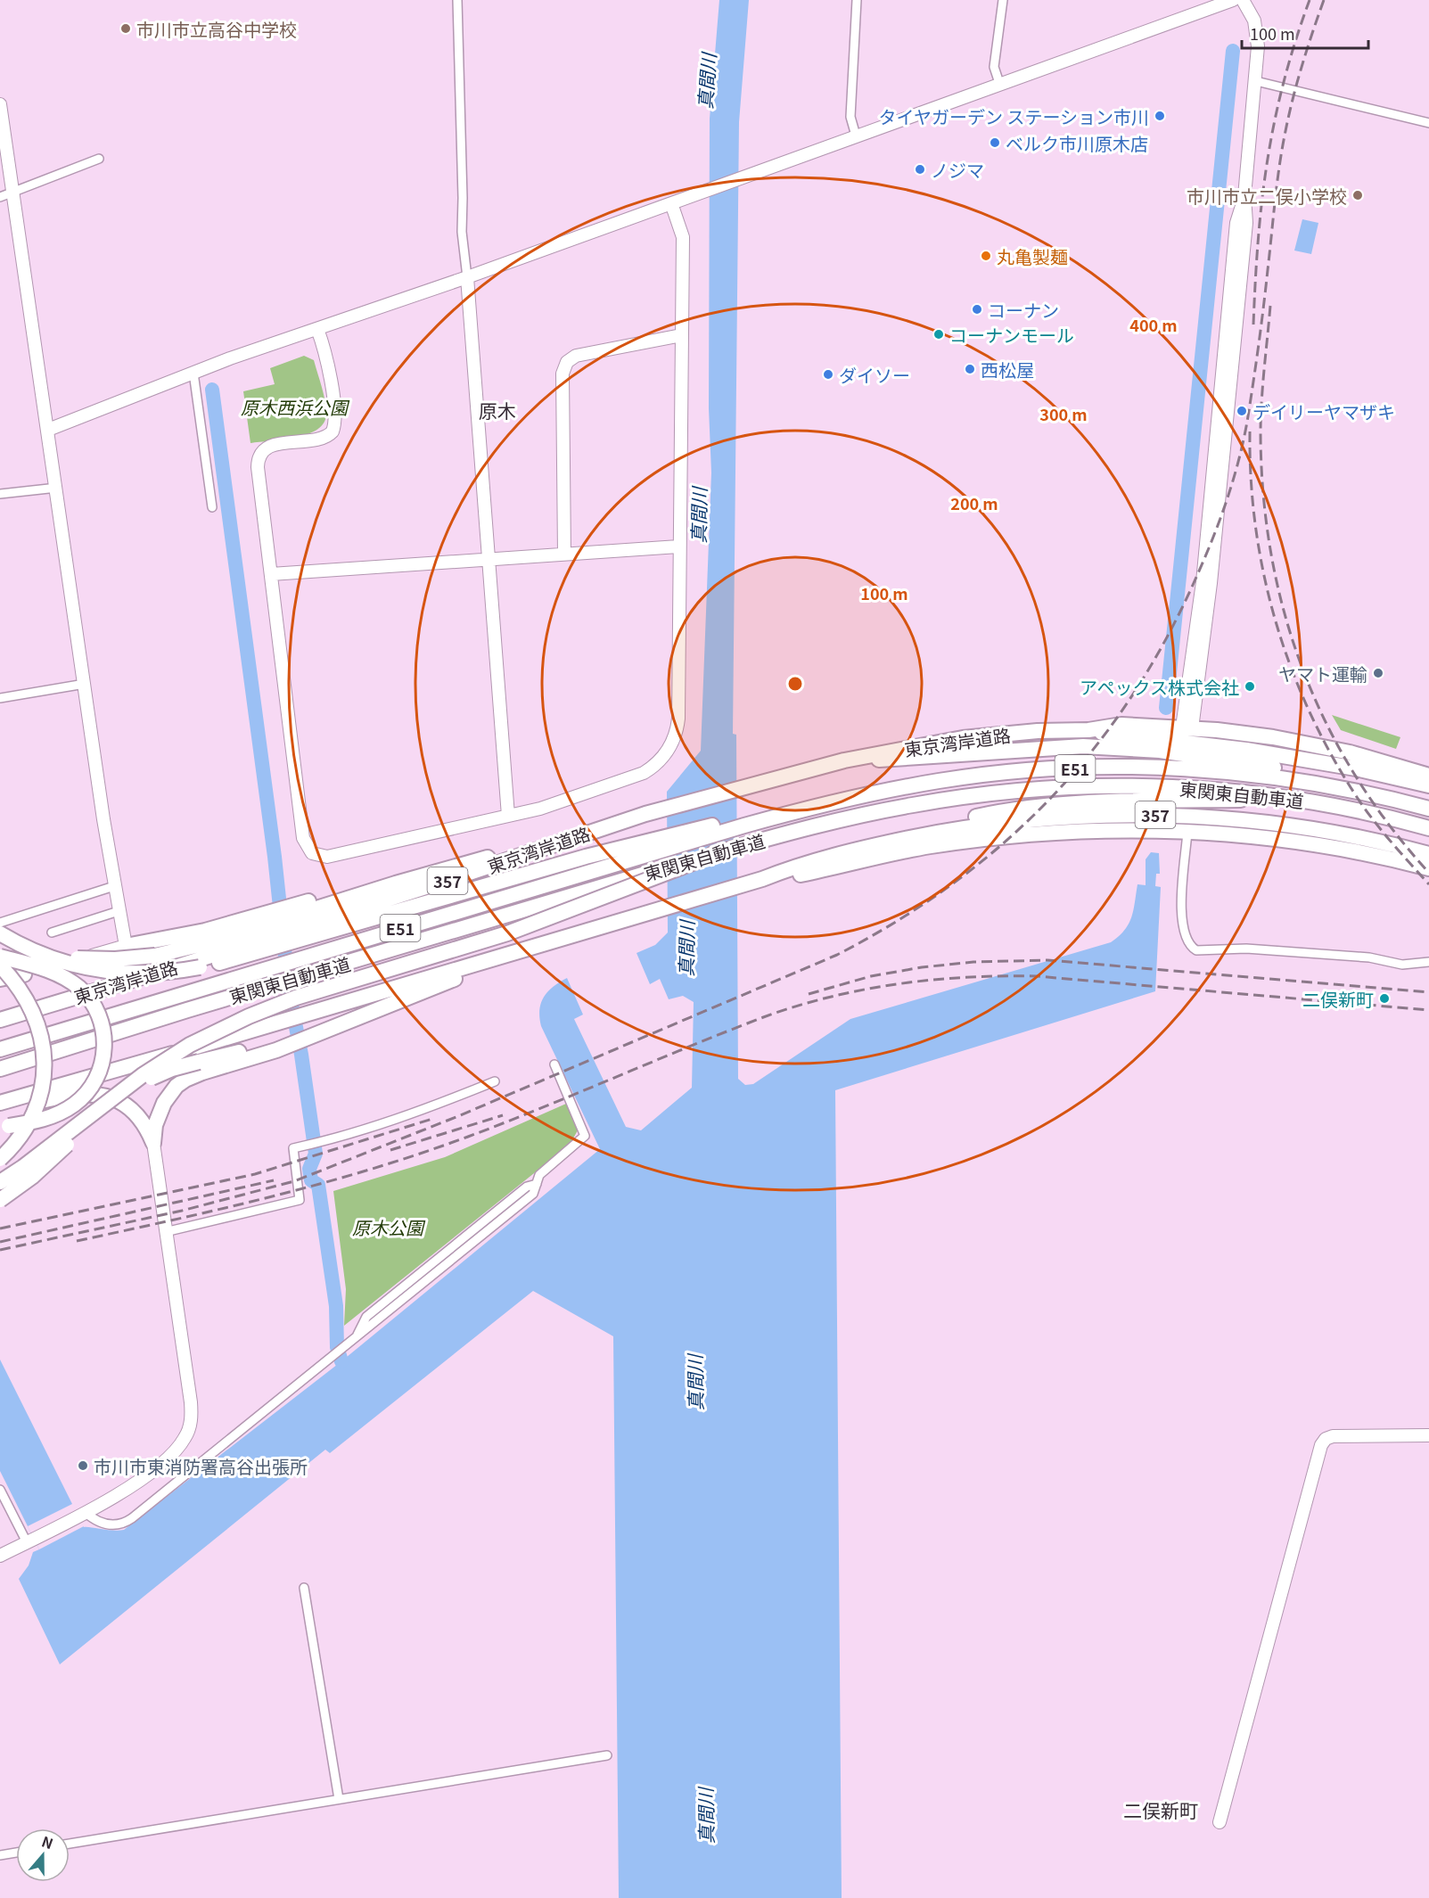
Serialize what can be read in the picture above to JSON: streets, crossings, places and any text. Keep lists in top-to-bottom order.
{
  "streets": {
    "highway": [
      "東京湾岸道路",
      "E51",
      "東関東自動車道",
      "357"
    ]
  },
  "districts": ["原木", "二俣新町"],
  "water": ["真間川"],
  "parks": ["原木西浜公園", "原木公園"],
  "places": [
    "市川市立高谷中学校",
    "タイヤガーデン ステーション市川",
    "ベルク市川原木店",
    "ノジマ",
    "市川市立二俣小学校",
    "丸亀製麺",
    "コーナン",
    "コーナンモール",
    "西松屋",
    "ダイソー",
    "デイリーヤマザキ",
    "ヤマト運輸",
    "アペックス株式会社",
    "二俣新町",
    "市川市東消防署高谷出張所"
  ],
  "scale_bar": "100 m",
  "north": "top",
  "rings": [
    "400 m",
    "300 m",
    "200 m",
    "100 m"
  ]
}
